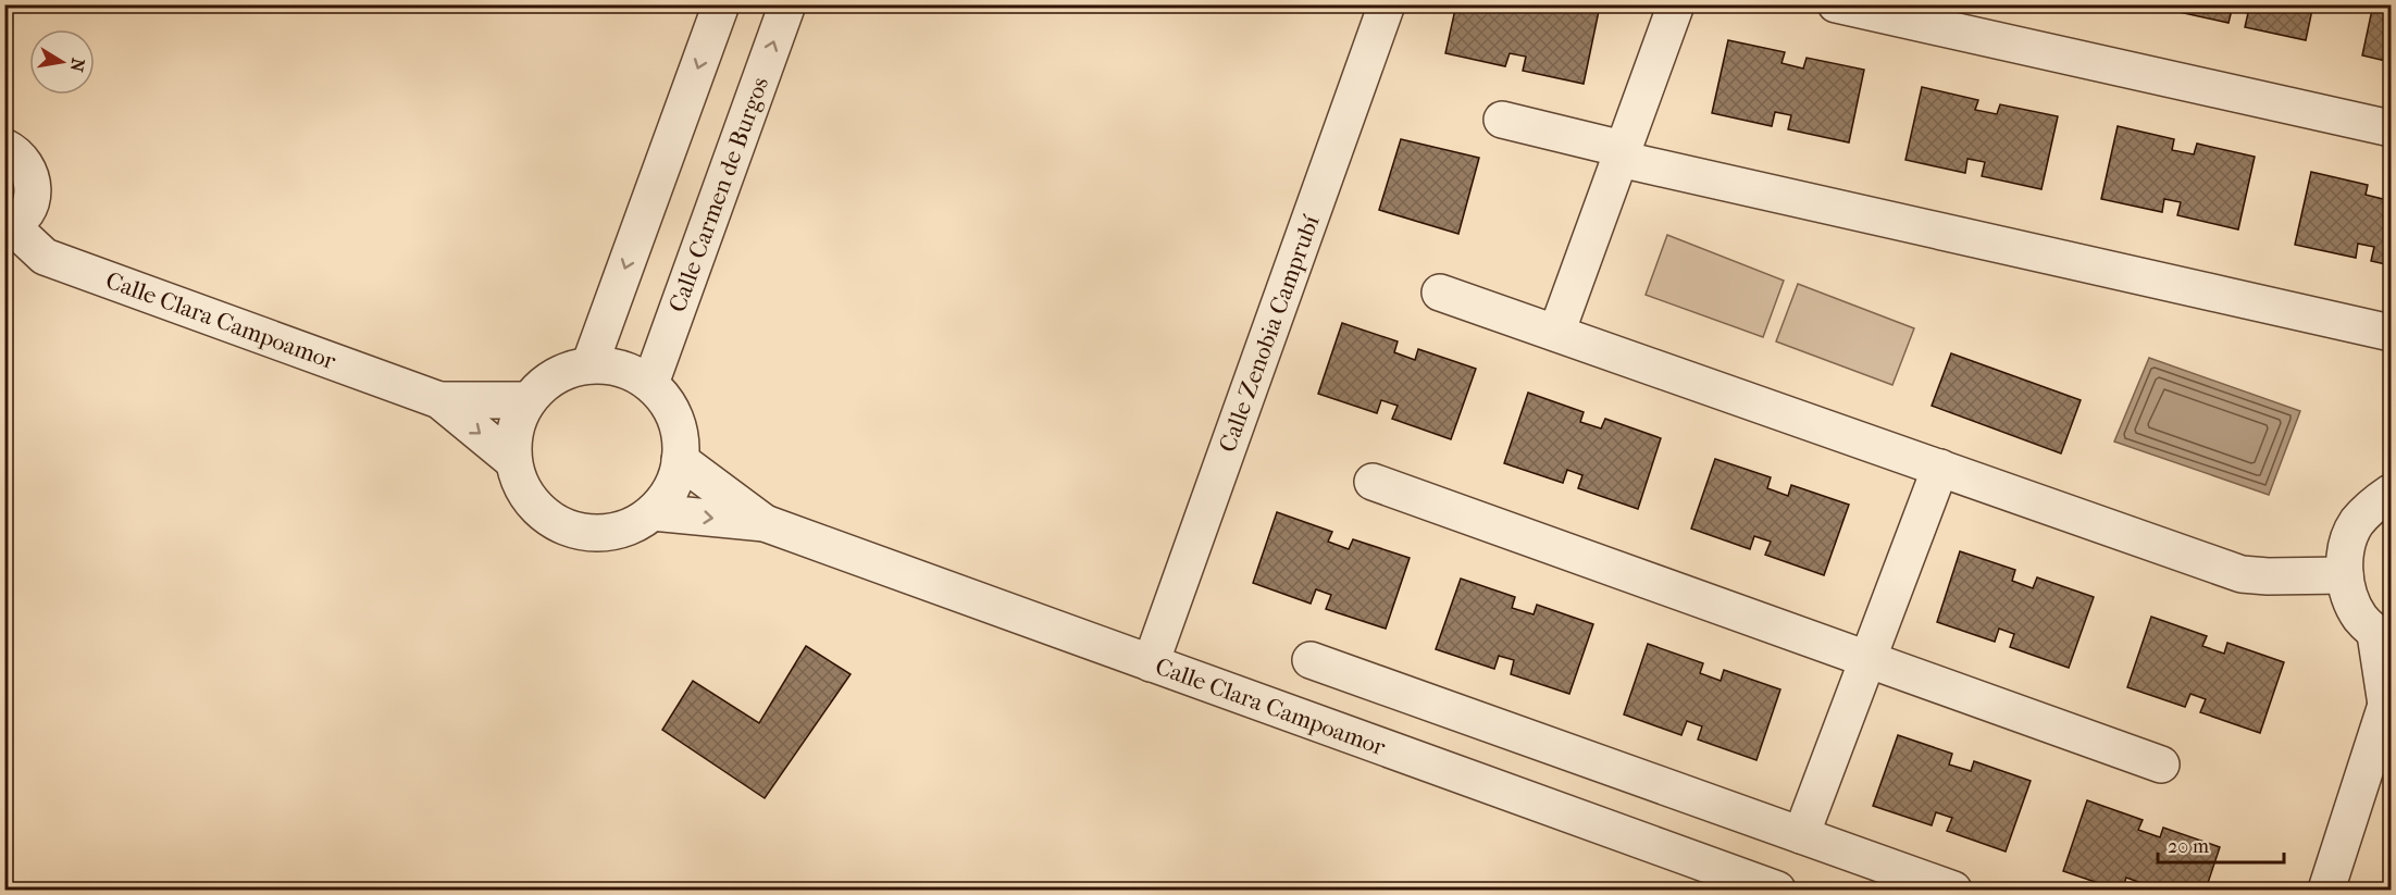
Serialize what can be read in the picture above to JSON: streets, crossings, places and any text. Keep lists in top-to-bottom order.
{
  "streets": {
    "street": ["Calle Carmen de Burgos", "Calle Clara Campoamor", "Calle Zenobia Camprubí"]
  },
  "crossings": [
    ["Calle Carmen de Burgos", "Calle Clara Campoamor"],
    ["Calle Clara Campoamor", "Calle Zenobia Camprubí"]
  ],
  "scale_bar": "20 m",
  "north": "right"
}
